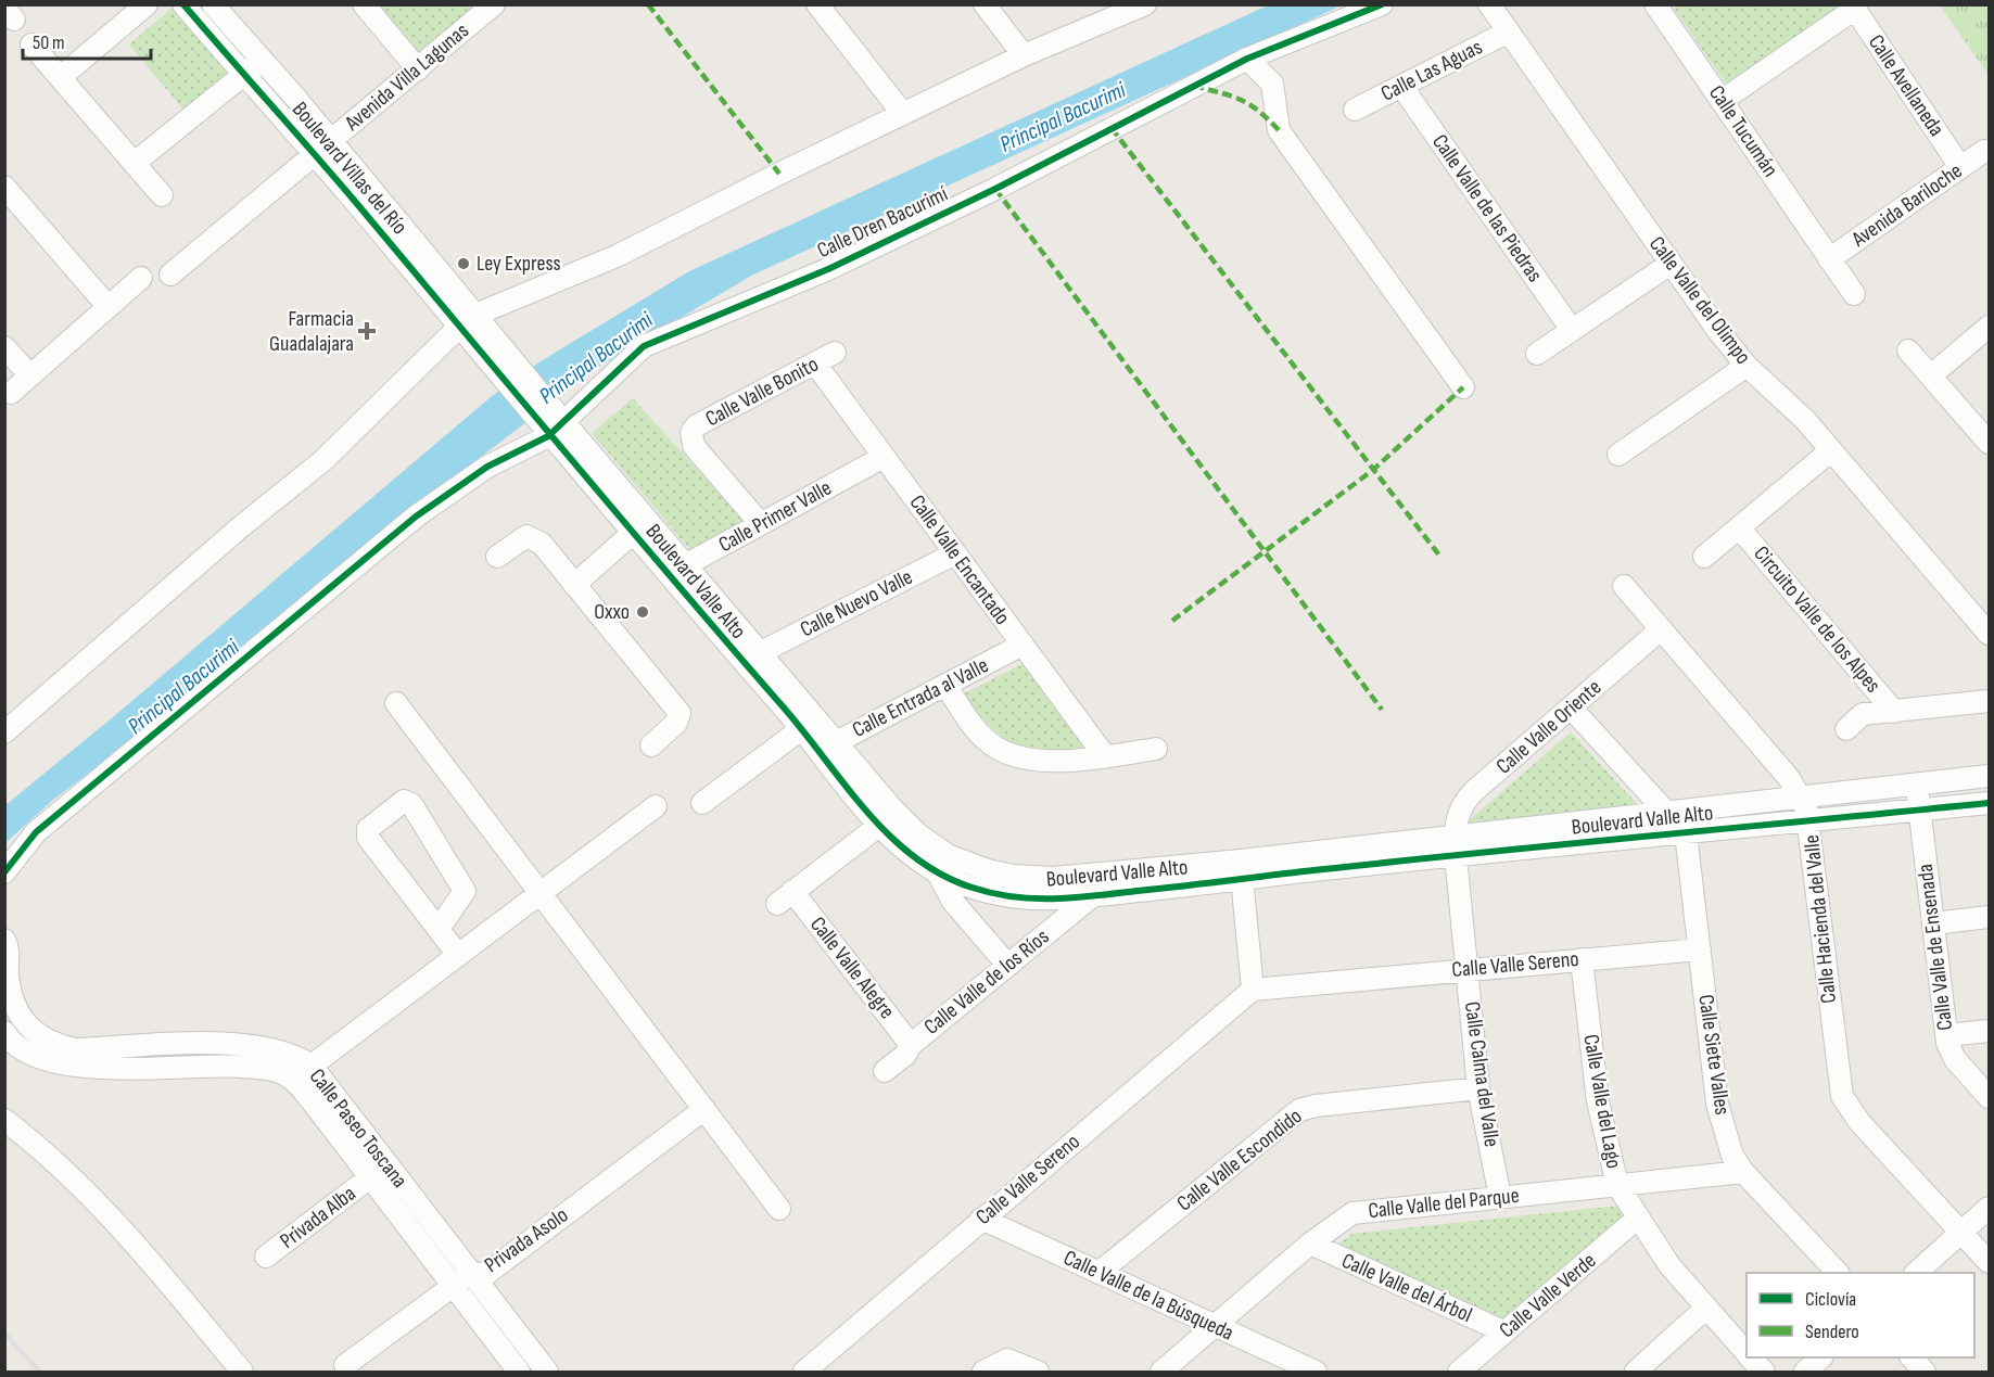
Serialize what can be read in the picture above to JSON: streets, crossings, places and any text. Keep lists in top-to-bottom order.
{
  "streets": {
    "street": [
      "Calle Las Aguas",
      "Avenida Villa Lagunas",
      "Calle Avellaneda",
      "Calle Tucumán",
      "Boulevard Villas del Río",
      "Avenida Bariloche",
      "Calle Valle de las Piedras",
      "Calle Dren Bacurimí",
      "Calle Valle del Olimpo",
      "Calle Valle Bonito",
      "Calle Primer Valle",
      "Calle Valle Encantado",
      "Boulevard Valle Alto",
      "Calle Nuevo Valle",
      "Circuito Valle de los Alpes",
      "Calle Entrada al Valle",
      "Calle Valle Oriente",
      "Calle Hacienda del Valle",
      "Calle Valle de Ensenada",
      "Calle Valle Sereno",
      "Calle Valle Alegre",
      "Calle Valle de los Ríos",
      "Calle Siete Valles",
      "Calle Calma del Valle",
      "Calle Valle del Lago",
      "Calle Paseo Toscana",
      "Calle Valle Escondido",
      "Calle Valle del Parque",
      "Privada Alba",
      "Privada Asolo",
      "Calle Valle del Árbol",
      "Calle Valle de la Búsqueda",
      "Calle Valle Verde"
    ]
  },
  "crossings": [
    ["Calle Las Aguas", "Calle Valle de las Piedras"],
    ["Calle Las Aguas", "Calle Valle del Olimpo"],
    ["Avenida Villa Lagunas", "Boulevard Villas del Río"],
    ["Calle Avellaneda", "Avenida Bariloche"],
    ["Calle Tucumán", "Avenida Bariloche"],
    ["Boulevard Villas del Río", "Boulevard Valle Alto"],
    ["Calle Dren Bacurimí", "Boulevard Valle Alto"],
    ["Calle Valle del Olimpo", "Circuito Valle de los Alpes"],
    ["Calle Valle Bonito", "Calle Primer Valle"],
    ["Calle Valle Bonito", "Calle Valle Encantado"],
    ["Calle Primer Valle", "Calle Valle Encantado"],
    ["Calle Primer Valle", "Boulevard Valle Alto"],
    ["Calle Valle Encantado", "Calle Nuevo Valle"],
    ["Calle Valle Encantado", "Calle Entrada al Valle"],
    ["Boulevard Valle Alto", "Calle Nuevo Valle"],
    ["Boulevard Valle Alto", "Calle Entrada al Valle"],
    ["Boulevard Valle Alto", "Calle Valle Oriente"],
    ["Boulevard Valle Alto", "Calle Hacienda del Valle"],
    ["Boulevard Valle Alto", "Calle Valle de Ensenada"],
    ["Boulevard Valle Alto", "Calle Valle Alegre"],
    ["Boulevard Valle Alto", "Calle Valle de los Ríos"],
    ["Boulevard Valle Alto", "Calle Siete Valles"],
    ["Boulevard Valle Alto", "Calle Calma del Valle"],
    ["Calle Valle Oriente", "Calle Hacienda del Valle"],
    ["Calle Valle Oriente", "Calle Calma del Valle"],
    ["Calle Valle Sereno", "Calle Siete Valles"],
    ["Calle Valle Sereno", "Calle Calma del Valle"],
    ["Calle Valle Sereno", "Calle Valle del Lago"],
    ["Calle Valle Sereno", "Calle Valle de la Búsqueda"],
    ["Calle Valle Alegre", "Calle Valle de los Ríos"],
    ["Calle Siete Valles", "Calle Valle del Parque"],
    ["Calle Calma del Valle", "Calle Valle Escondido"],
    ["Calle Calma del Valle", "Calle Valle del Parque"],
    ["Calle Valle del Lago", "Calle Valle del Parque"],
    ["Calle Valle del Lago", "Calle Valle Verde"],
    ["Calle Paseo Toscana", "Privada Alba"],
    ["Calle Paseo Toscana", "Privada Asolo"],
    ["Calle Valle Escondido", "Calle Valle de la Búsqueda"],
    ["Calle Valle del Parque", "Calle Valle del Árbol"],
    ["Calle Valle del Parque", "Calle Valle de la Búsqueda"],
    ["Calle Valle del Árbol", "Calle Valle Verde"]
  ],
  "water": ["Principal Bacurimi"],
  "places": {
    "other": ["Ley Express", "Oxxo"],
    "health": ["Farmacia Guadalajara"]
  },
  "legend": ["Ciclovía", "Sendero"],
  "scale_bar": "50 m"
}
